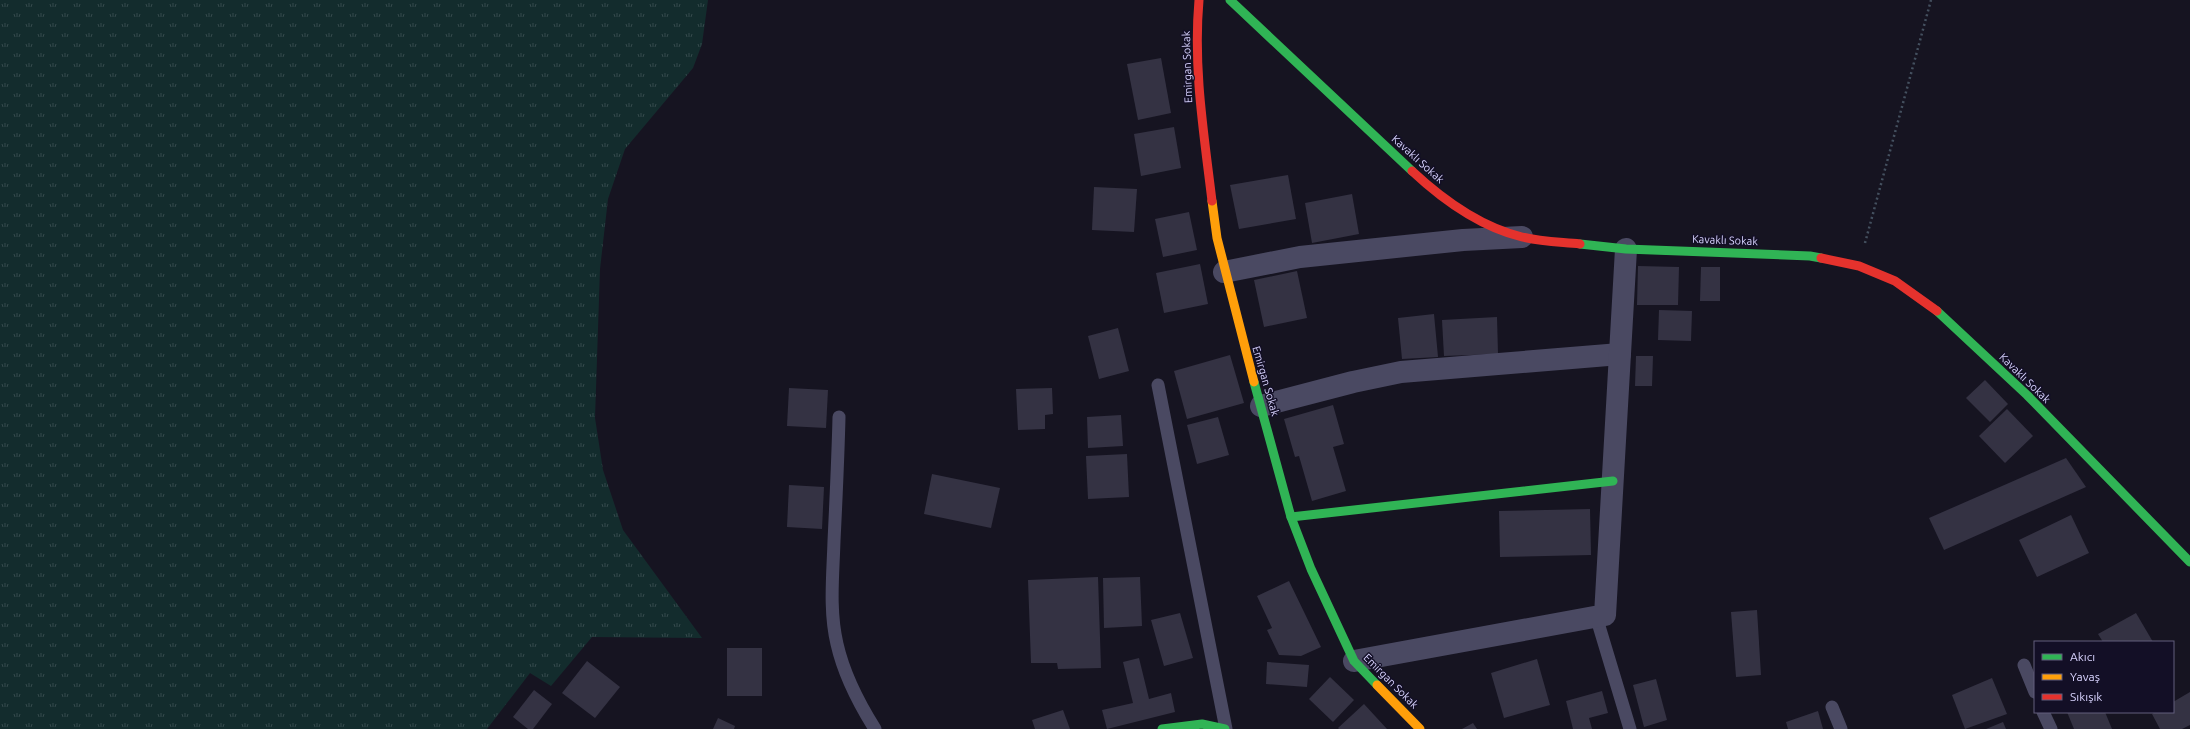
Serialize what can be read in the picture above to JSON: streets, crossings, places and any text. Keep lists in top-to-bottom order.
{
  "streets": {
    "street": ["Emirgan Sokak", "Kavaklı Sokak"]
  },
  "legend": ["Akıcı", "Yavaş", "Sıkışık"]
}
